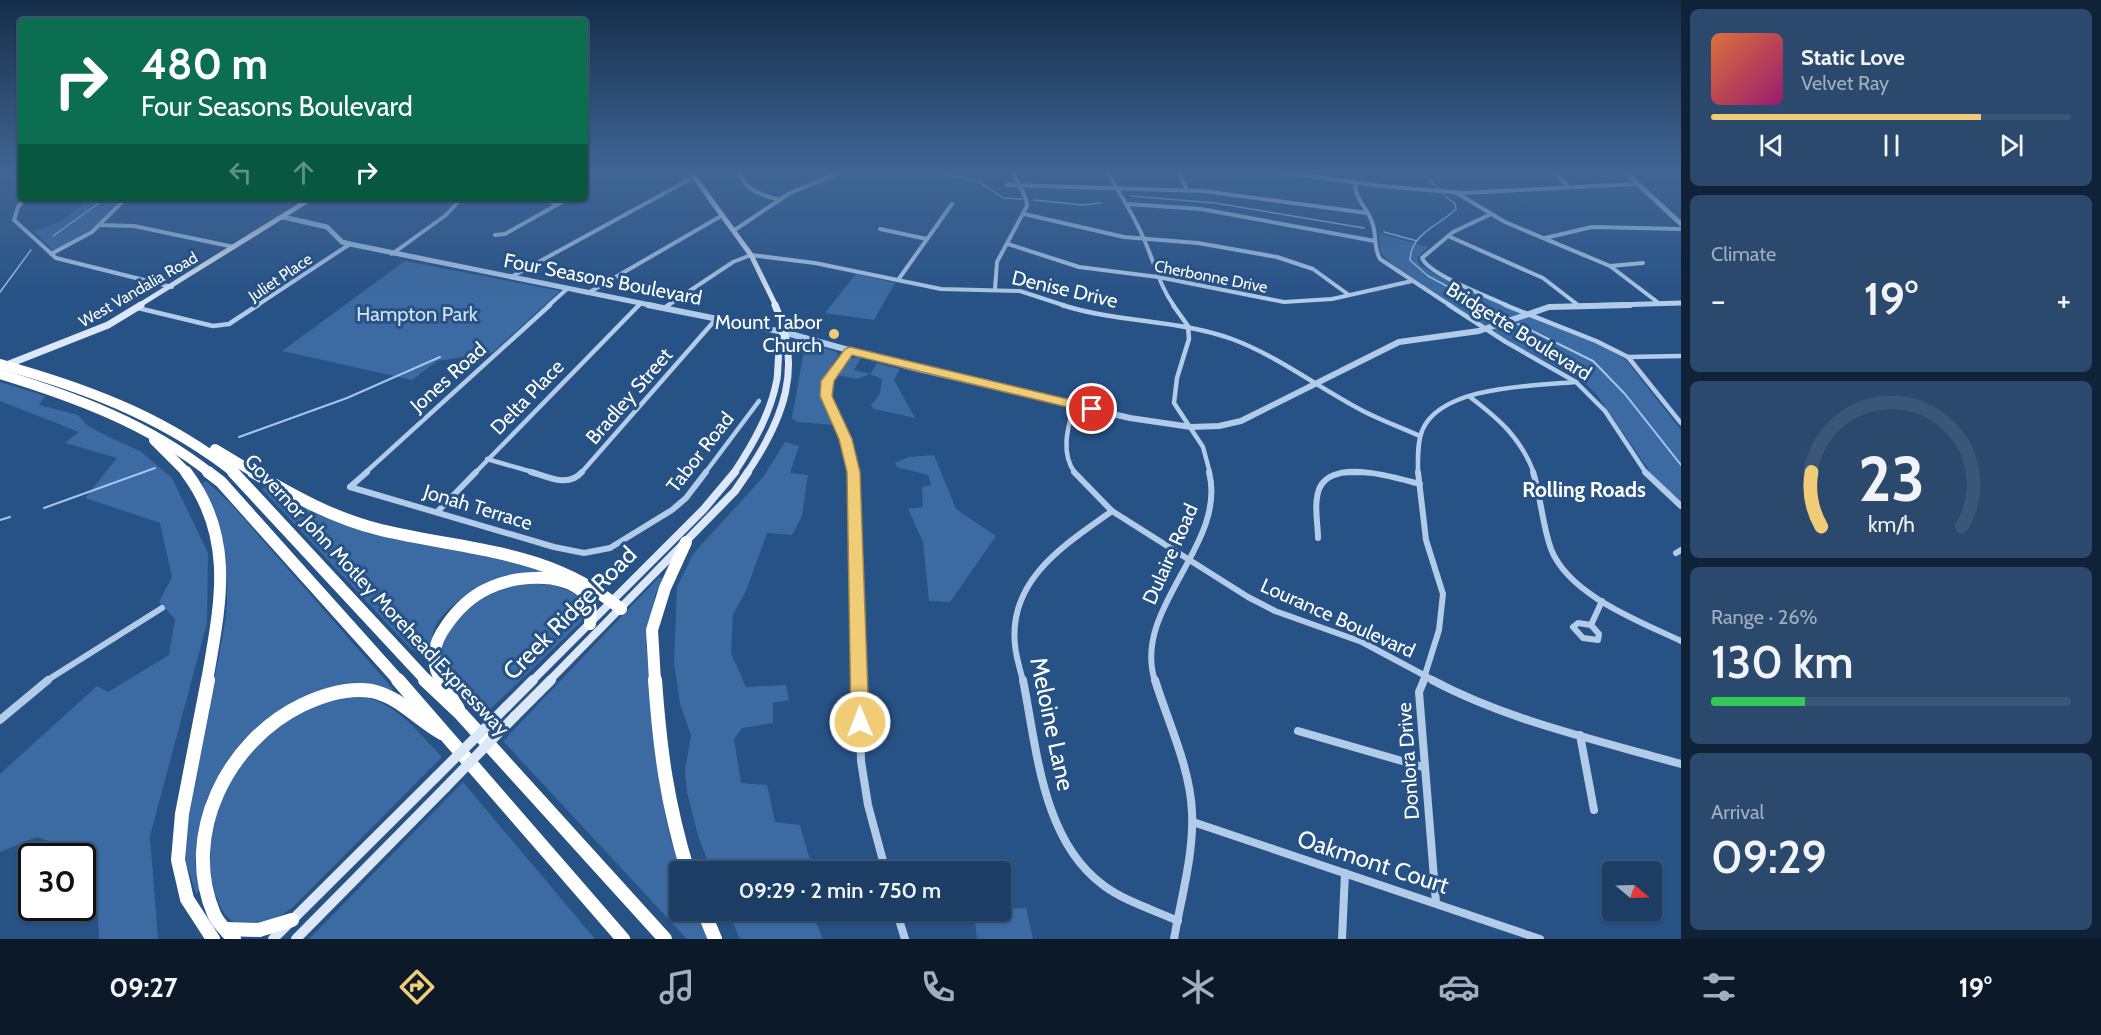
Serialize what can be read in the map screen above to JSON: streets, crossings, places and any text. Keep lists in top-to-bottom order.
{
  "streets": {
    "highway": ["Governor John Motley Morehead Expressway"],
    "main road": ["West Vandalia Road", "Creek Ridge Road"],
    "street": [
      "Cherbonne Drive",
      "Juliet Place",
      "Four Seasons Boulevard",
      "Denise Drive",
      "Bridgette Boulevard",
      "Jones Road",
      "Bradley Street",
      "Delta Place",
      "Tabor Road",
      "Jonah Terrace",
      "Dulaire Road",
      "Lourance Boulevard",
      "Meloine Lane",
      "Donlora Drive",
      "Oakmont Court"
    ]
  },
  "crossings": [
    ["Cherbonne Drive", "Bridgette Boulevard"],
    ["Juliet Place", "Four Seasons Boulevard"],
    ["Juliet Place", "West Vandalia Road"],
    ["Four Seasons Boulevard", "West Vandalia Road"],
    ["Four Seasons Boulevard", "Denise Drive"],
    ["Four Seasons Boulevard", "Bridgette Boulevard"],
    ["Four Seasons Boulevard", "Jones Road"],
    ["Four Seasons Boulevard", "Bradley Street"],
    ["Four Seasons Boulevard", "Delta Place"],
    ["Four Seasons Boulevard", "Dulaire Road"],
    ["Four Seasons Boulevard", "Creek Ridge Road"],
    ["Four Seasons Boulevard", "Lourance Boulevard"],
    ["West Vandalia Road", "Governor John Motley Morehead Expressway"],
    ["Denise Drive", "Dulaire Road"],
    ["Denise Drive", "Creek Ridge Road"],
    ["Denise Drive", "Donlora Drive"],
    ["Jones Road", "Jonah Terrace"],
    ["Bradley Street", "Delta Place"],
    ["Delta Place", "Jonah Terrace"],
    ["Tabor Road", "Jonah Terrace"],
    ["Dulaire Road", "Lourance Boulevard"],
    ["Dulaire Road", "Meloine Lane"],
    ["Dulaire Road", "Oakmont Court"],
    ["Lourance Boulevard", "Meloine Lane"],
    ["Lourance Boulevard", "Donlora Drive"],
    ["Donlora Drive", "Oakmont Court"]
  ],
  "districts": ["Rolling Roads"],
  "parks": ["Hampton Park"],
  "places": ["Mount Tabor Church"],
  "north": "right",
  "page": {
    "turn": ["480 m", "Four Seasons Boulevard"],
    "song": ["Static Love", "Velvet Ray"],
    "tile": [
      "Climate",
      ["Range · 26%", "130 km"],
      ["Arrival", "09:29"]
    ],
    "heat": ["−", "19°", "+"],
    "limit": "30",
    "trip": "09:29 · 2 min · 750 m",
    "tabs": ["09:27", "19°"],
    "gauge": ["23", "km/h"]
  }
}
